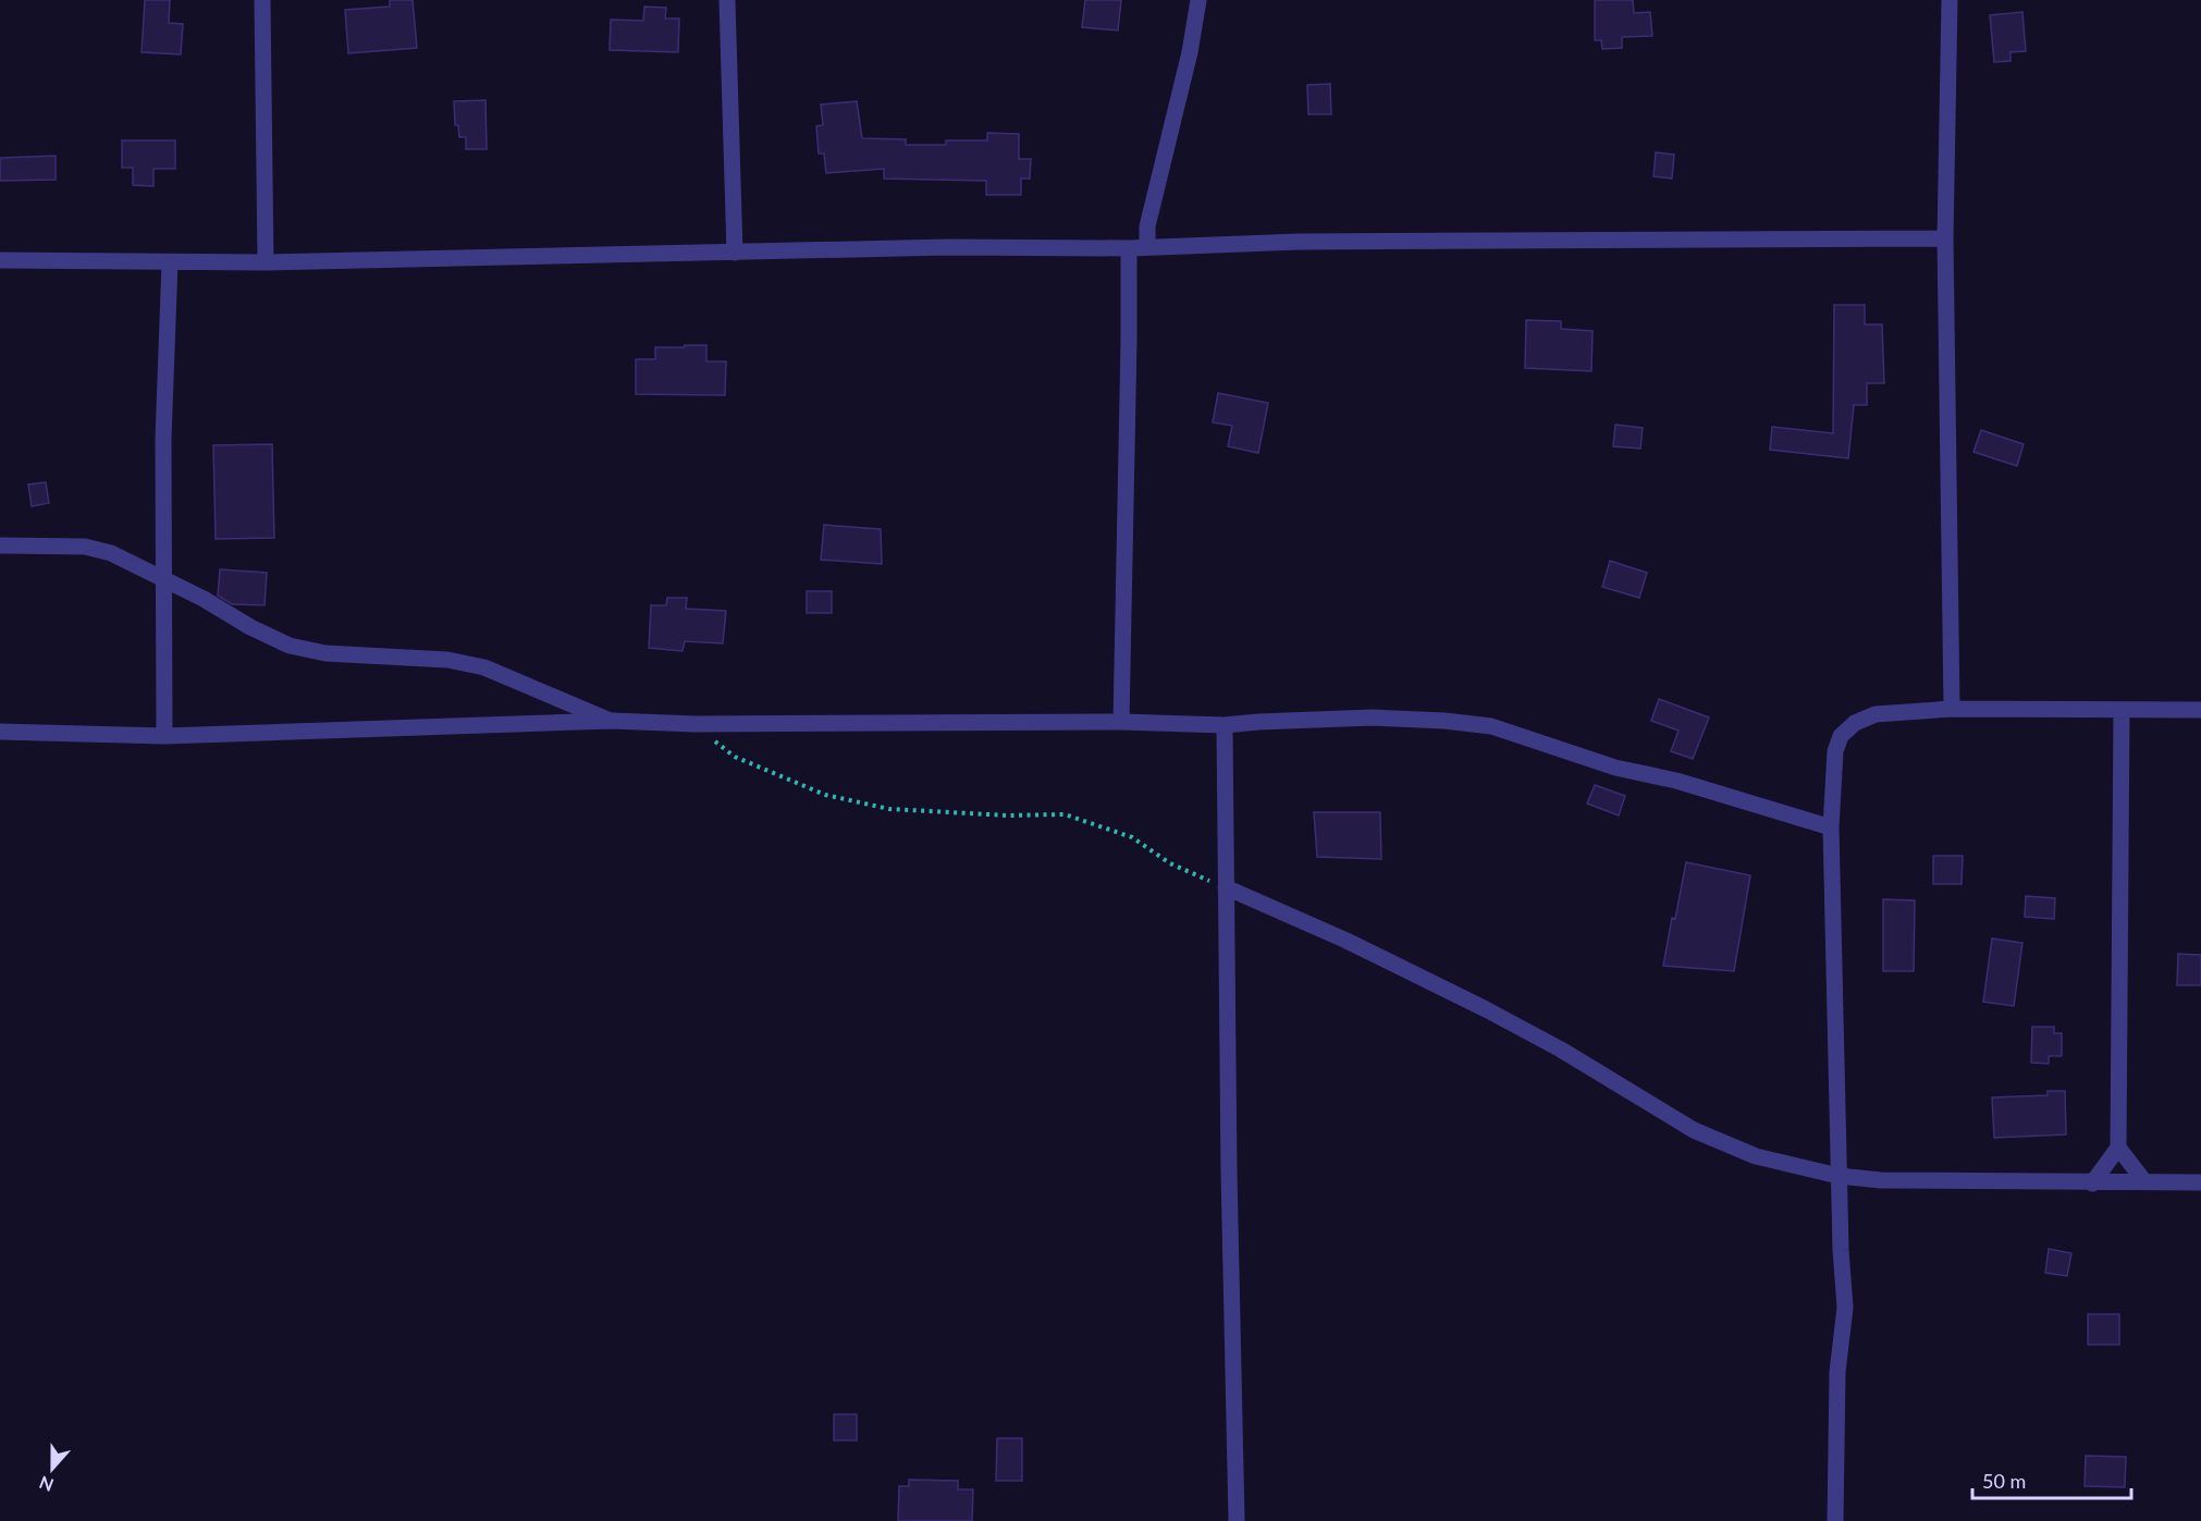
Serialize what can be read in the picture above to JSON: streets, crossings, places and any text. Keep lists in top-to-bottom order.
{
  "scale_bar": "50 m",
  "north": "bottom"
}
